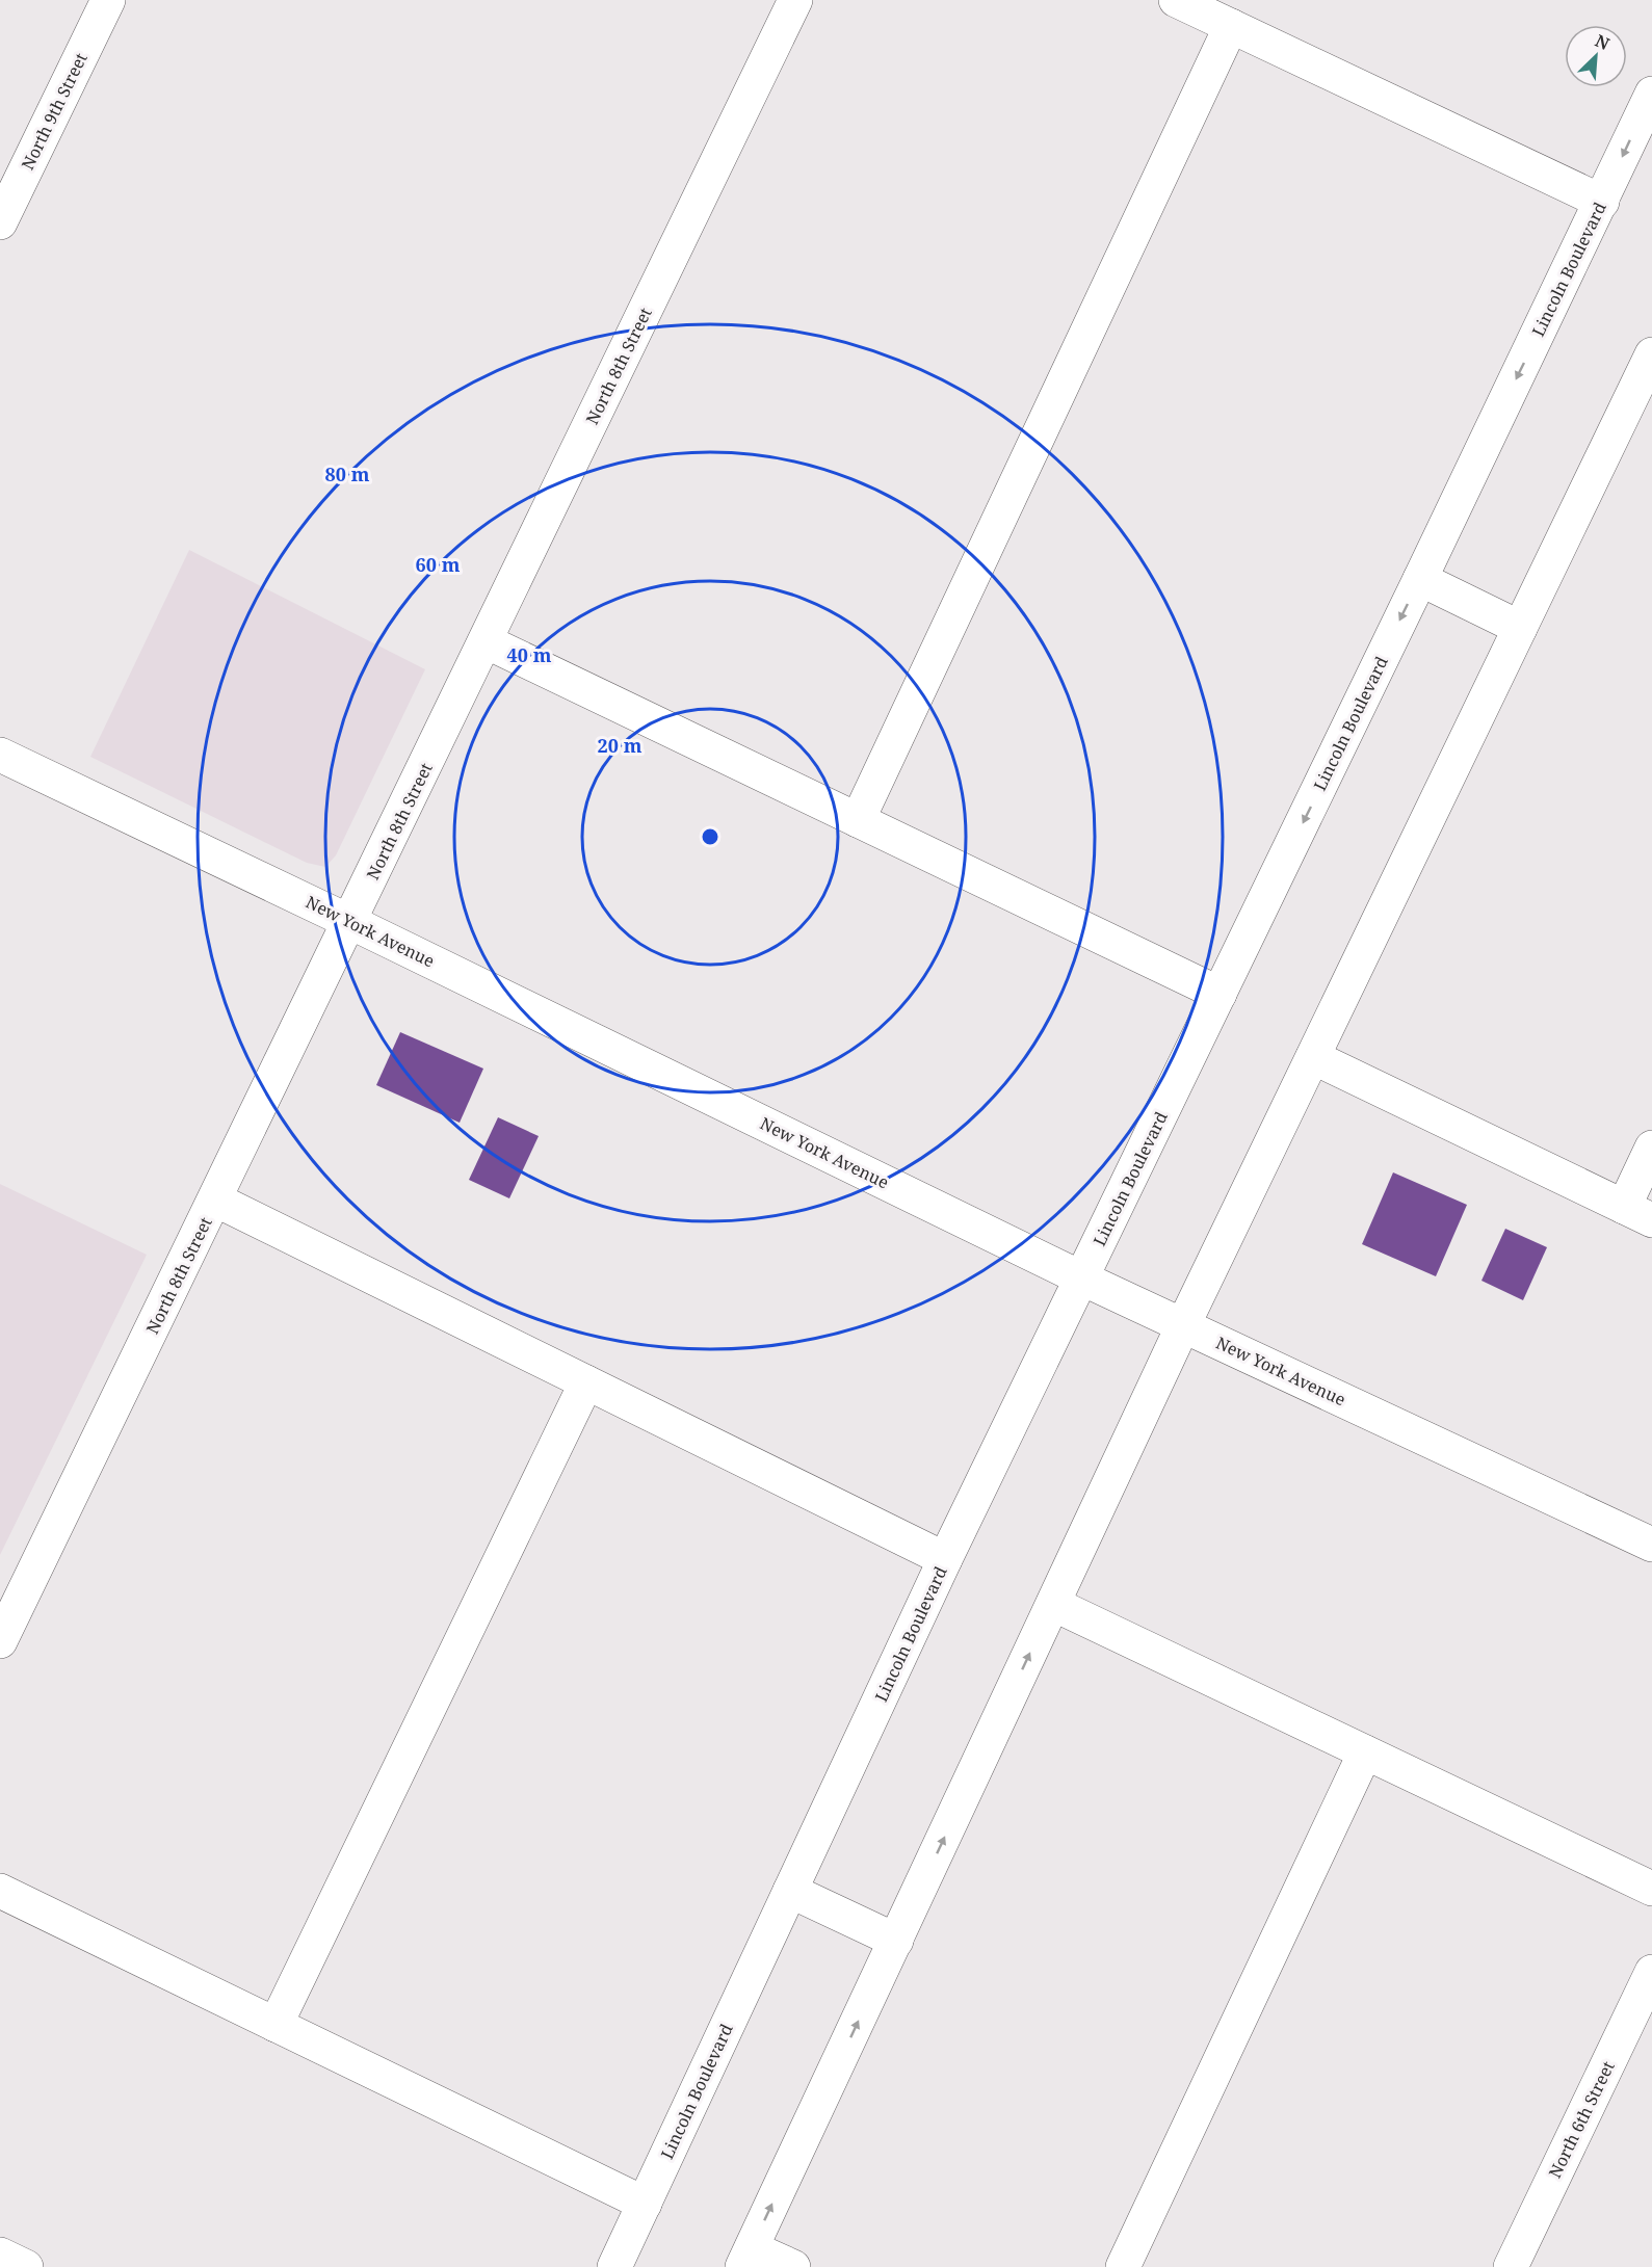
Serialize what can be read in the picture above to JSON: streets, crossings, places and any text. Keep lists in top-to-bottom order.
{
  "streets": {
    "street": [
      "North 9th Street",
      "Lincoln Boulevard",
      "North 8th Street",
      "New York Avenue",
      "North 6th Street"
    ]
  },
  "crossings": [
    ["Lincoln Boulevard", "New York Avenue"],
    ["North 8th Street", "New York Avenue"]
  ],
  "north": "top right",
  "rings": [
    "80 m",
    "60 m",
    "40 m",
    "20 m"
  ]
}
